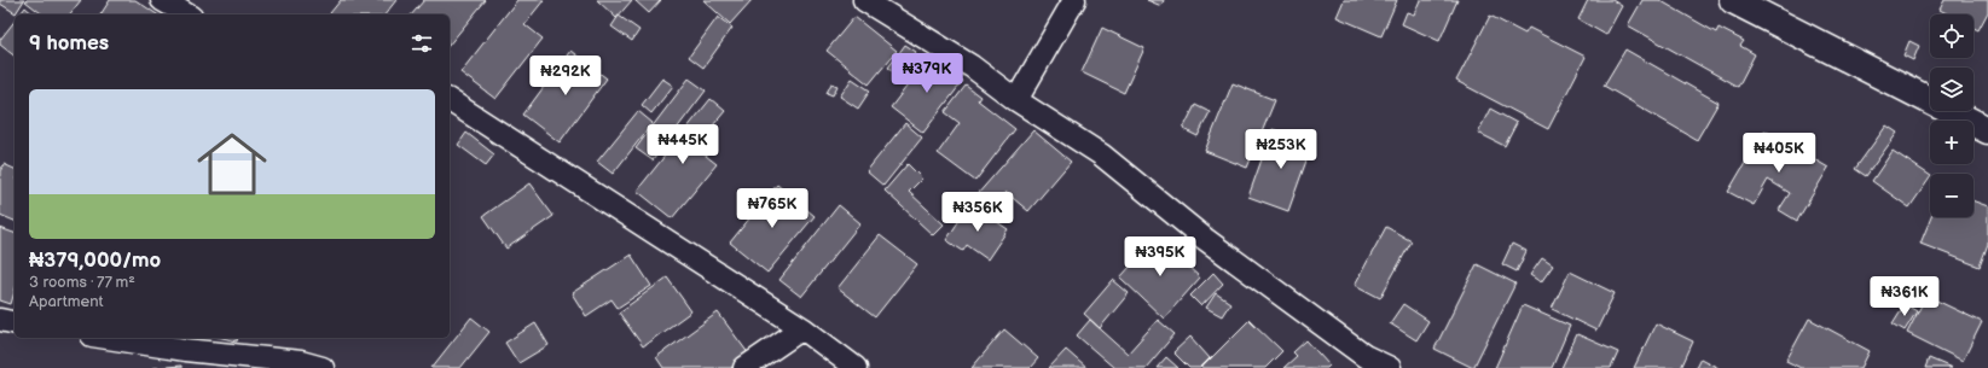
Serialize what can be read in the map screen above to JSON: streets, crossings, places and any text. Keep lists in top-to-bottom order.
{
  "page": {
    "map_buttons": ["+", "−"],
    "heading": "9 homes",
    "price": [
      "₦379K",
      "₦292K",
      "₦445K",
      "₦253K",
      "₦405K",
      "₦765K",
      "₦356K",
      "₦395K",
      "₦361K"
    ],
    "list": [
      {
        "name": "₦379,000/mo",
        "note": "3 rooms · 77 m² · Apartment"
      }
    ]
  }
}
